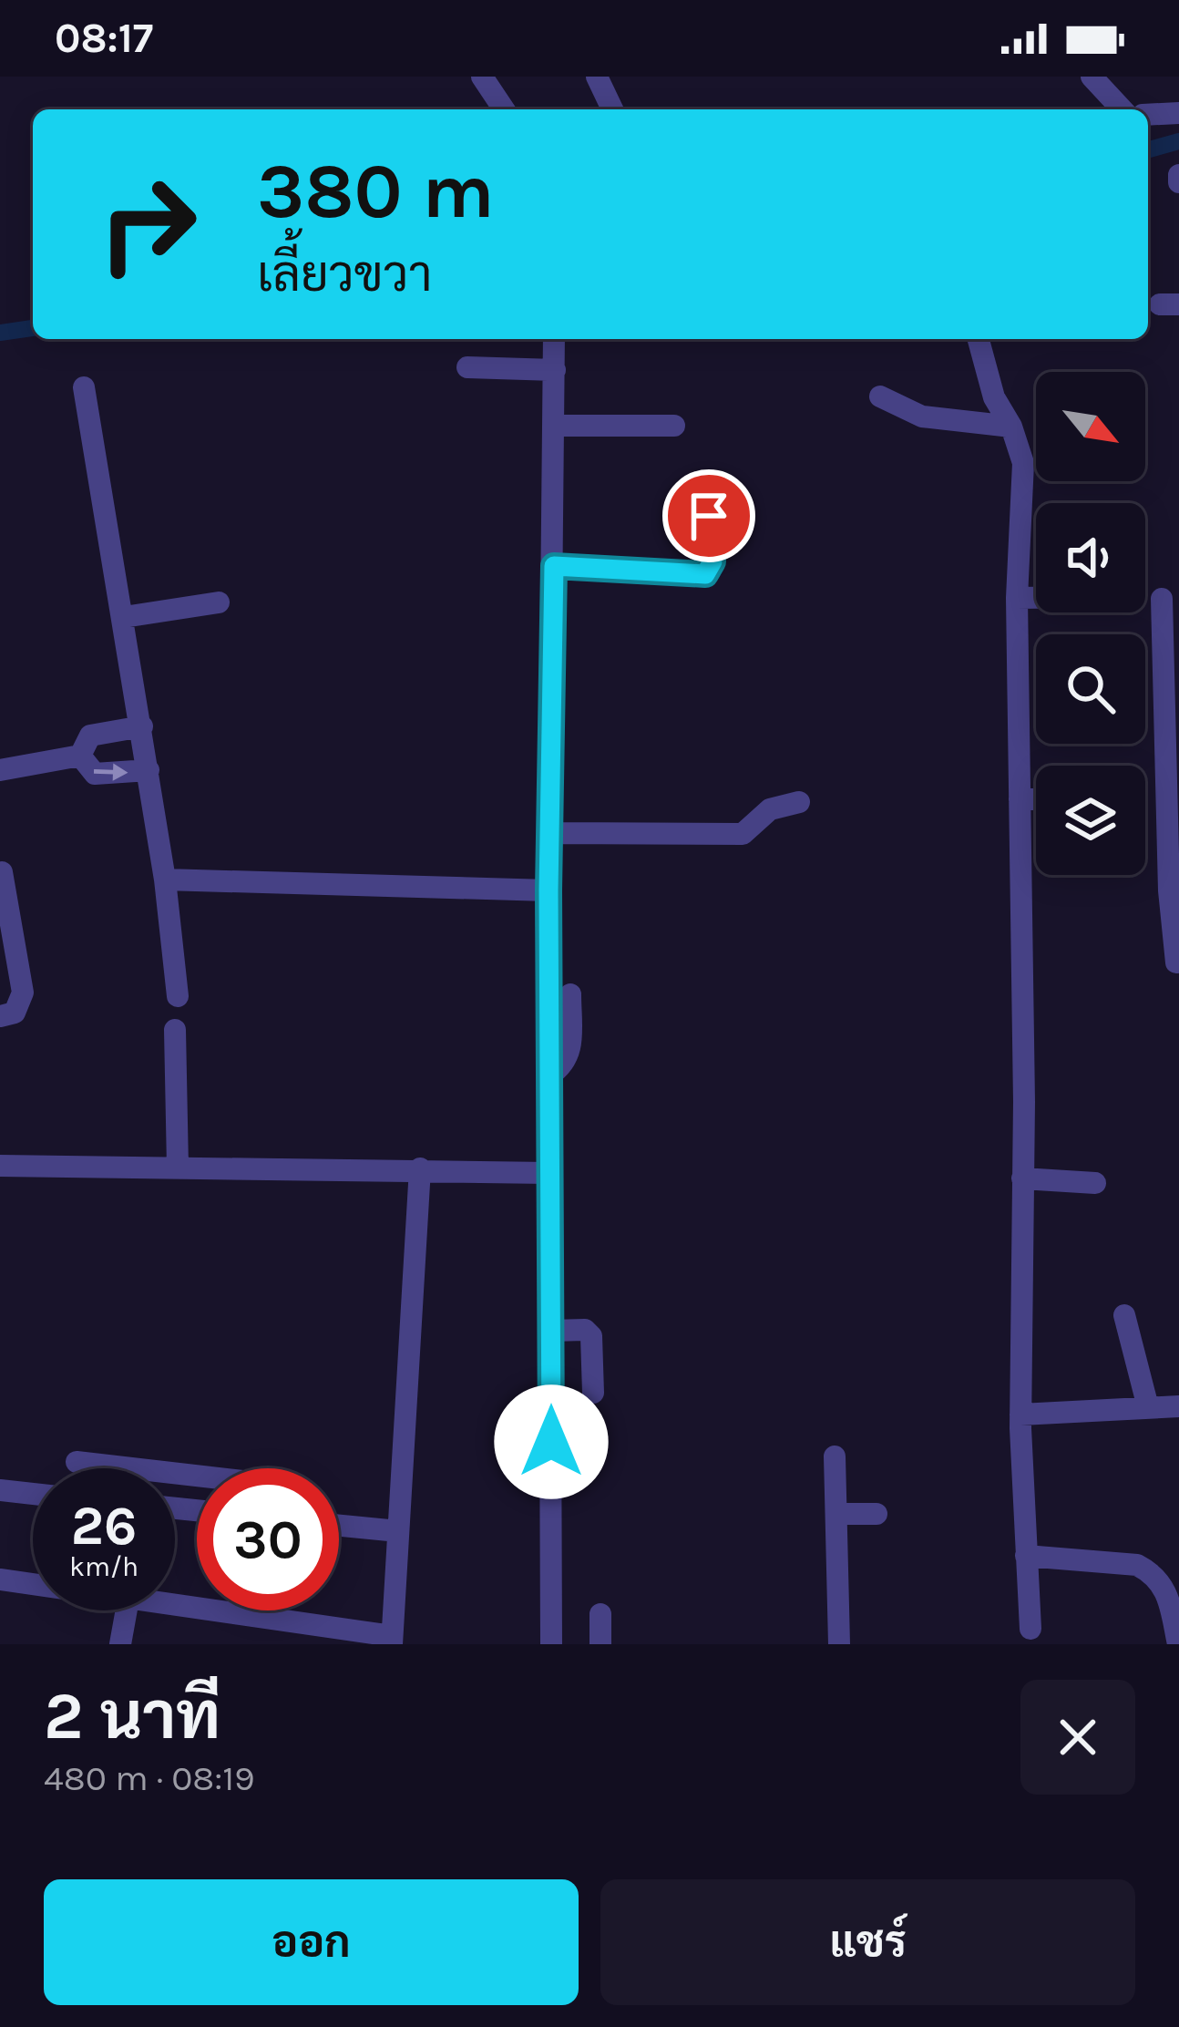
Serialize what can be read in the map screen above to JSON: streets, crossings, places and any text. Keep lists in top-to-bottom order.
{
  "north": "bottom right",
  "page": {
    "status": "08:17",
    "turn": ["380 m", "เลี้ยวขวา"],
    "speed": "26 km/h",
    "limit": "30",
    "heading": ["2 นาที", "480 m · 08:19"],
    "buttons": ["ออก", "แชร์"]
  }
}
